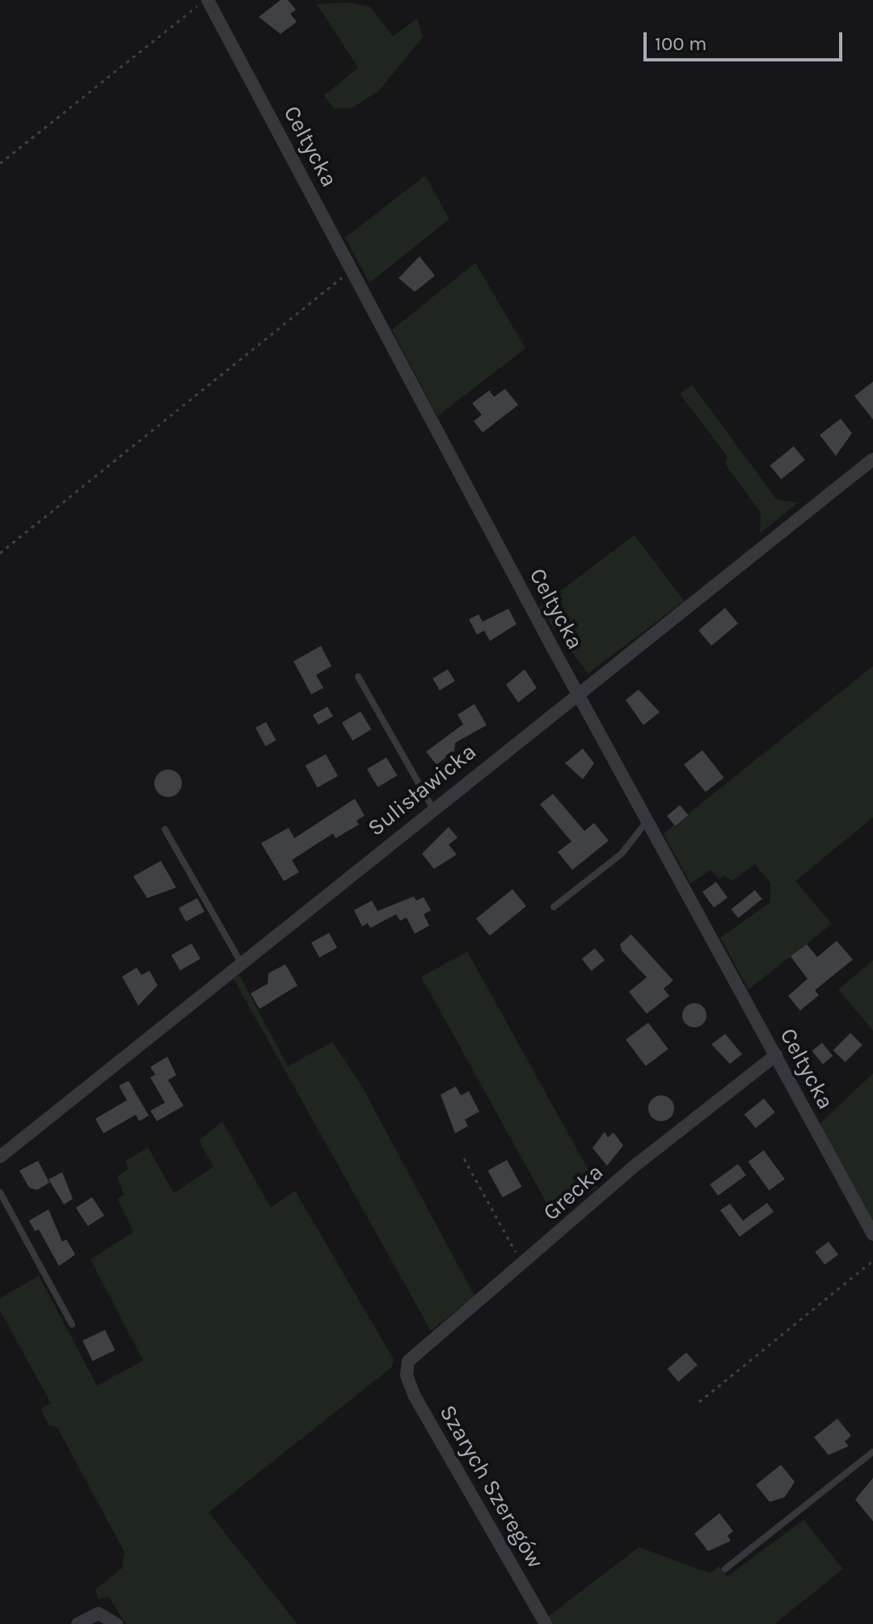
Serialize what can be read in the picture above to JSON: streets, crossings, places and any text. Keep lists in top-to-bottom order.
{
  "streets": {
    "street": [
      "Celtycka",
      "Sulisławicka",
      "Grecka",
      "Szarych Szeregów"
    ]
  },
  "crossings": [
    ["Celtycka", "Sulisławicka"],
    ["Celtycka", "Grecka"],
    ["Grecka", "Szarych Szeregów"]
  ],
  "scale_bar": "100 m"
}
